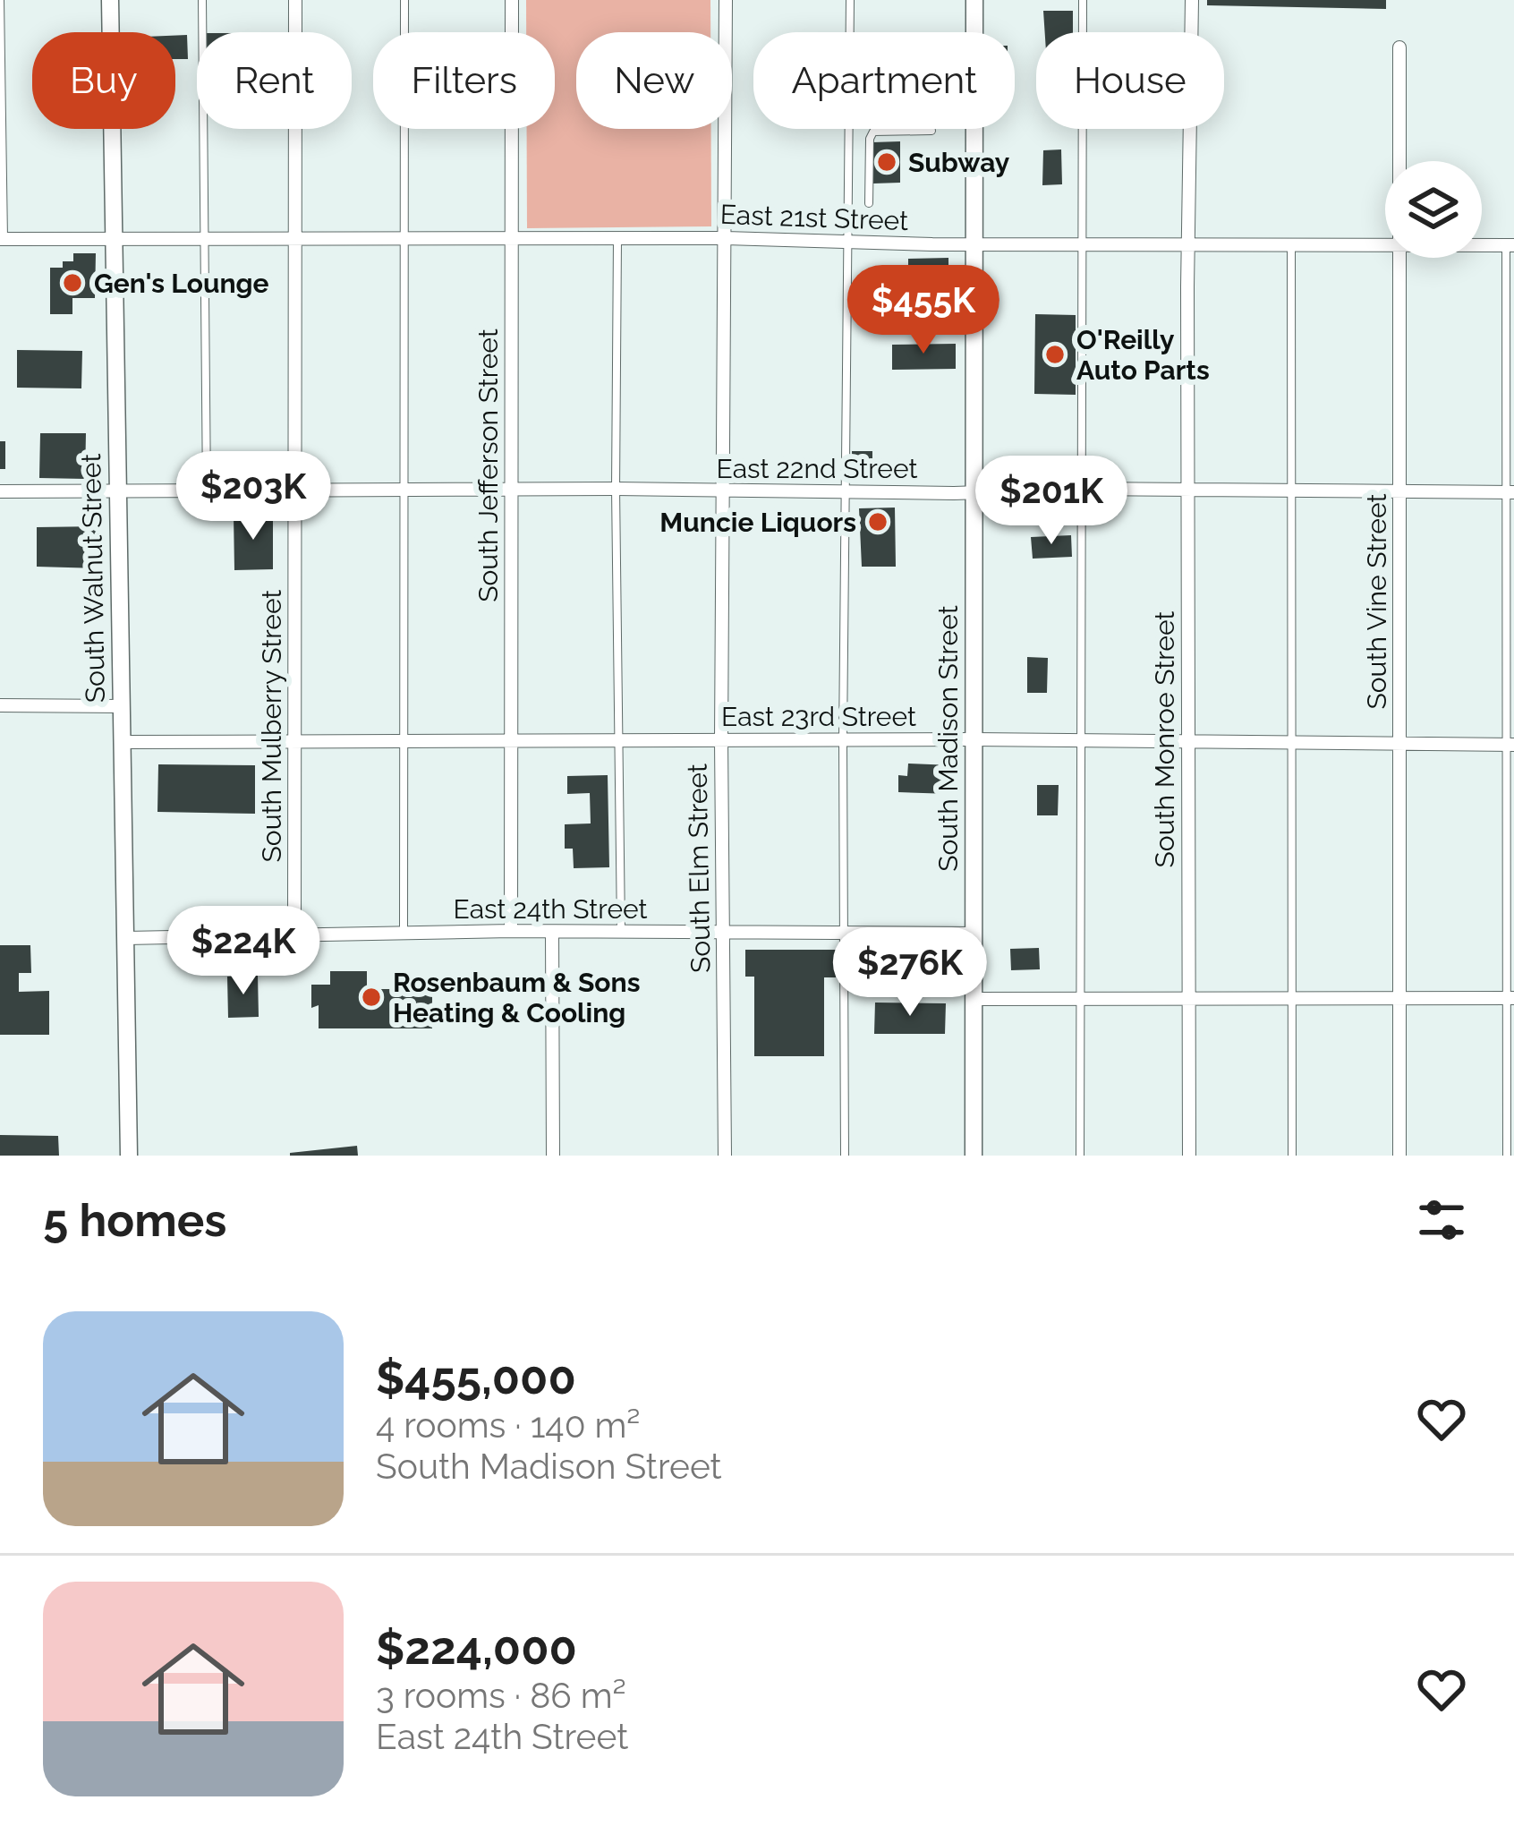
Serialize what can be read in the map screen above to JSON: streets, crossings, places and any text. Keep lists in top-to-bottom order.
{
  "streets": {
    "main road": ["South Walnut Street", "South Madison Street"],
    "street": [
      "East 21st Street",
      "South Jefferson Street",
      "East 22nd Street",
      "South Vine Street",
      "East 23rd Street",
      "South Mulberry Street",
      "South Monroe Street",
      "South Elm Street",
      "East 24th Street"
    ]
  },
  "crossings": [
    ["East 21st Street", "South Jefferson Street"],
    ["East 21st Street", "South Walnut Street"],
    ["East 21st Street", "South Mulberry Street"],
    ["East 21st Street", "South Madison Street"],
    ["East 21st Street", "South Monroe Street"],
    ["East 21st Street", "South Elm Street"],
    ["South Jefferson Street", "East 22nd Street"],
    ["South Jefferson Street", "East 23rd Street"],
    ["South Jefferson Street", "East 24th Street"],
    ["East 22nd Street", "South Walnut Street"],
    ["East 22nd Street", "South Vine Street"],
    ["East 22nd Street", "South Mulberry Street"],
    ["East 22nd Street", "South Madison Street"],
    ["East 22nd Street", "South Monroe Street"],
    ["East 22nd Street", "South Elm Street"],
    ["South Walnut Street", "East 23rd Street"],
    ["South Walnut Street", "East 24th Street"],
    ["South Vine Street", "East 23rd Street"],
    ["East 23rd Street", "South Mulberry Street"],
    ["East 23rd Street", "South Madison Street"],
    ["East 23rd Street", "South Monroe Street"],
    ["East 23rd Street", "South Elm Street"],
    ["South Mulberry Street", "East 24th Street"],
    ["South Madison Street", "East 24th Street"],
    ["South Elm Street", "East 24th Street"]
  ],
  "places": [
    "Subway",
    "Gen's Lounge",
    "O'Reilly Auto Parts",
    "Muncie Liquors",
    "Rosenbaum & Sons Heating & Cooling"
  ],
  "page": {
    "chip": [
      "Buy",
      "Rent",
      "Filters",
      "New",
      "Apartment",
      "House"
    ],
    "price": [
      "$455K",
      "$203K",
      "$201K",
      "$224K",
      "$276K"
    ],
    "heading": "5 homes",
    "list": [
      {
        "name": "$455,000",
        "note": "4 rooms · 140 m² · South Madison Street"
      },
      {
        "name": "$224,000",
        "note": "3 rooms · 86 m² · East 24th Street"
      }
    ]
  }
}
